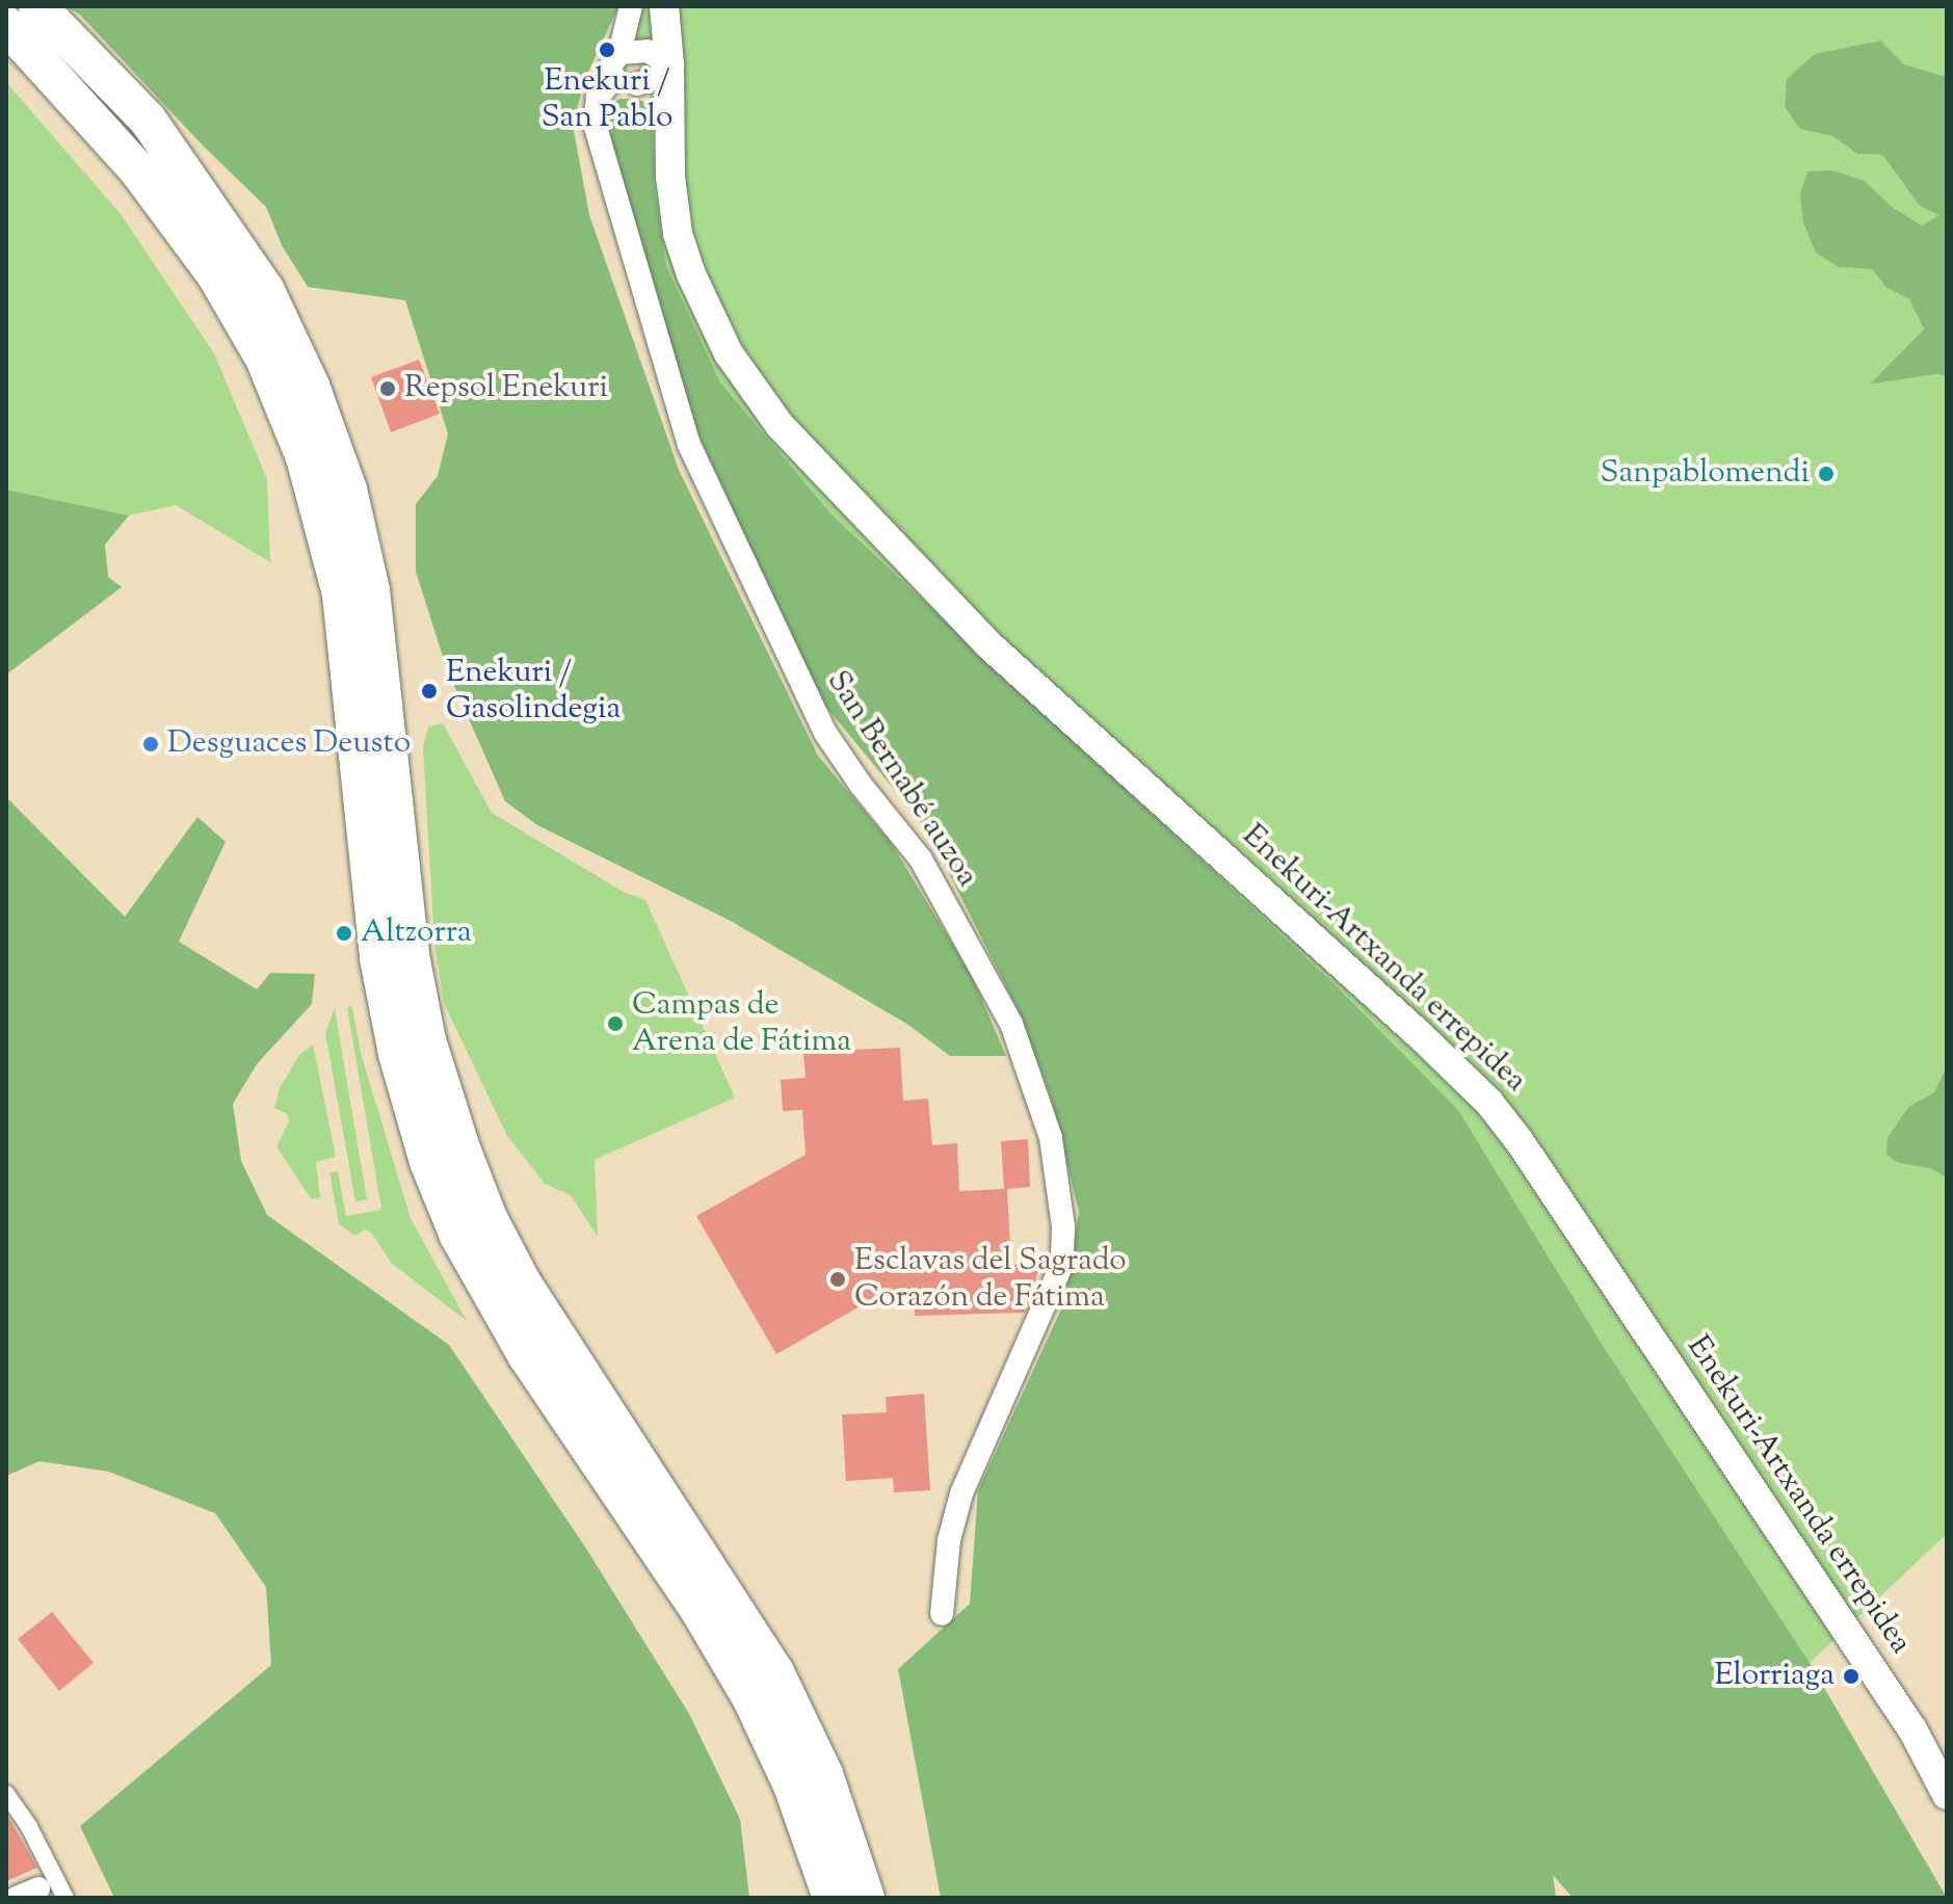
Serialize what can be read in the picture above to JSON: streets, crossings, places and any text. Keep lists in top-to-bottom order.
{
  "streets": {
    "street": ["San Bernabé auzoa", "Enekuri-Artxanda errepidea"]
  },
  "places": [
    "Enekuri / San Pablo",
    "Repsol Enekuri",
    "Sanpablomendi",
    "Enekuri / Gasolindegia",
    "Desguaces Deusto",
    "Altzorra",
    "Campas de Arena de Fátima",
    "Esclavas del Sagrado Corazón de Fátima",
    "Elorriaga"
  ]
}
